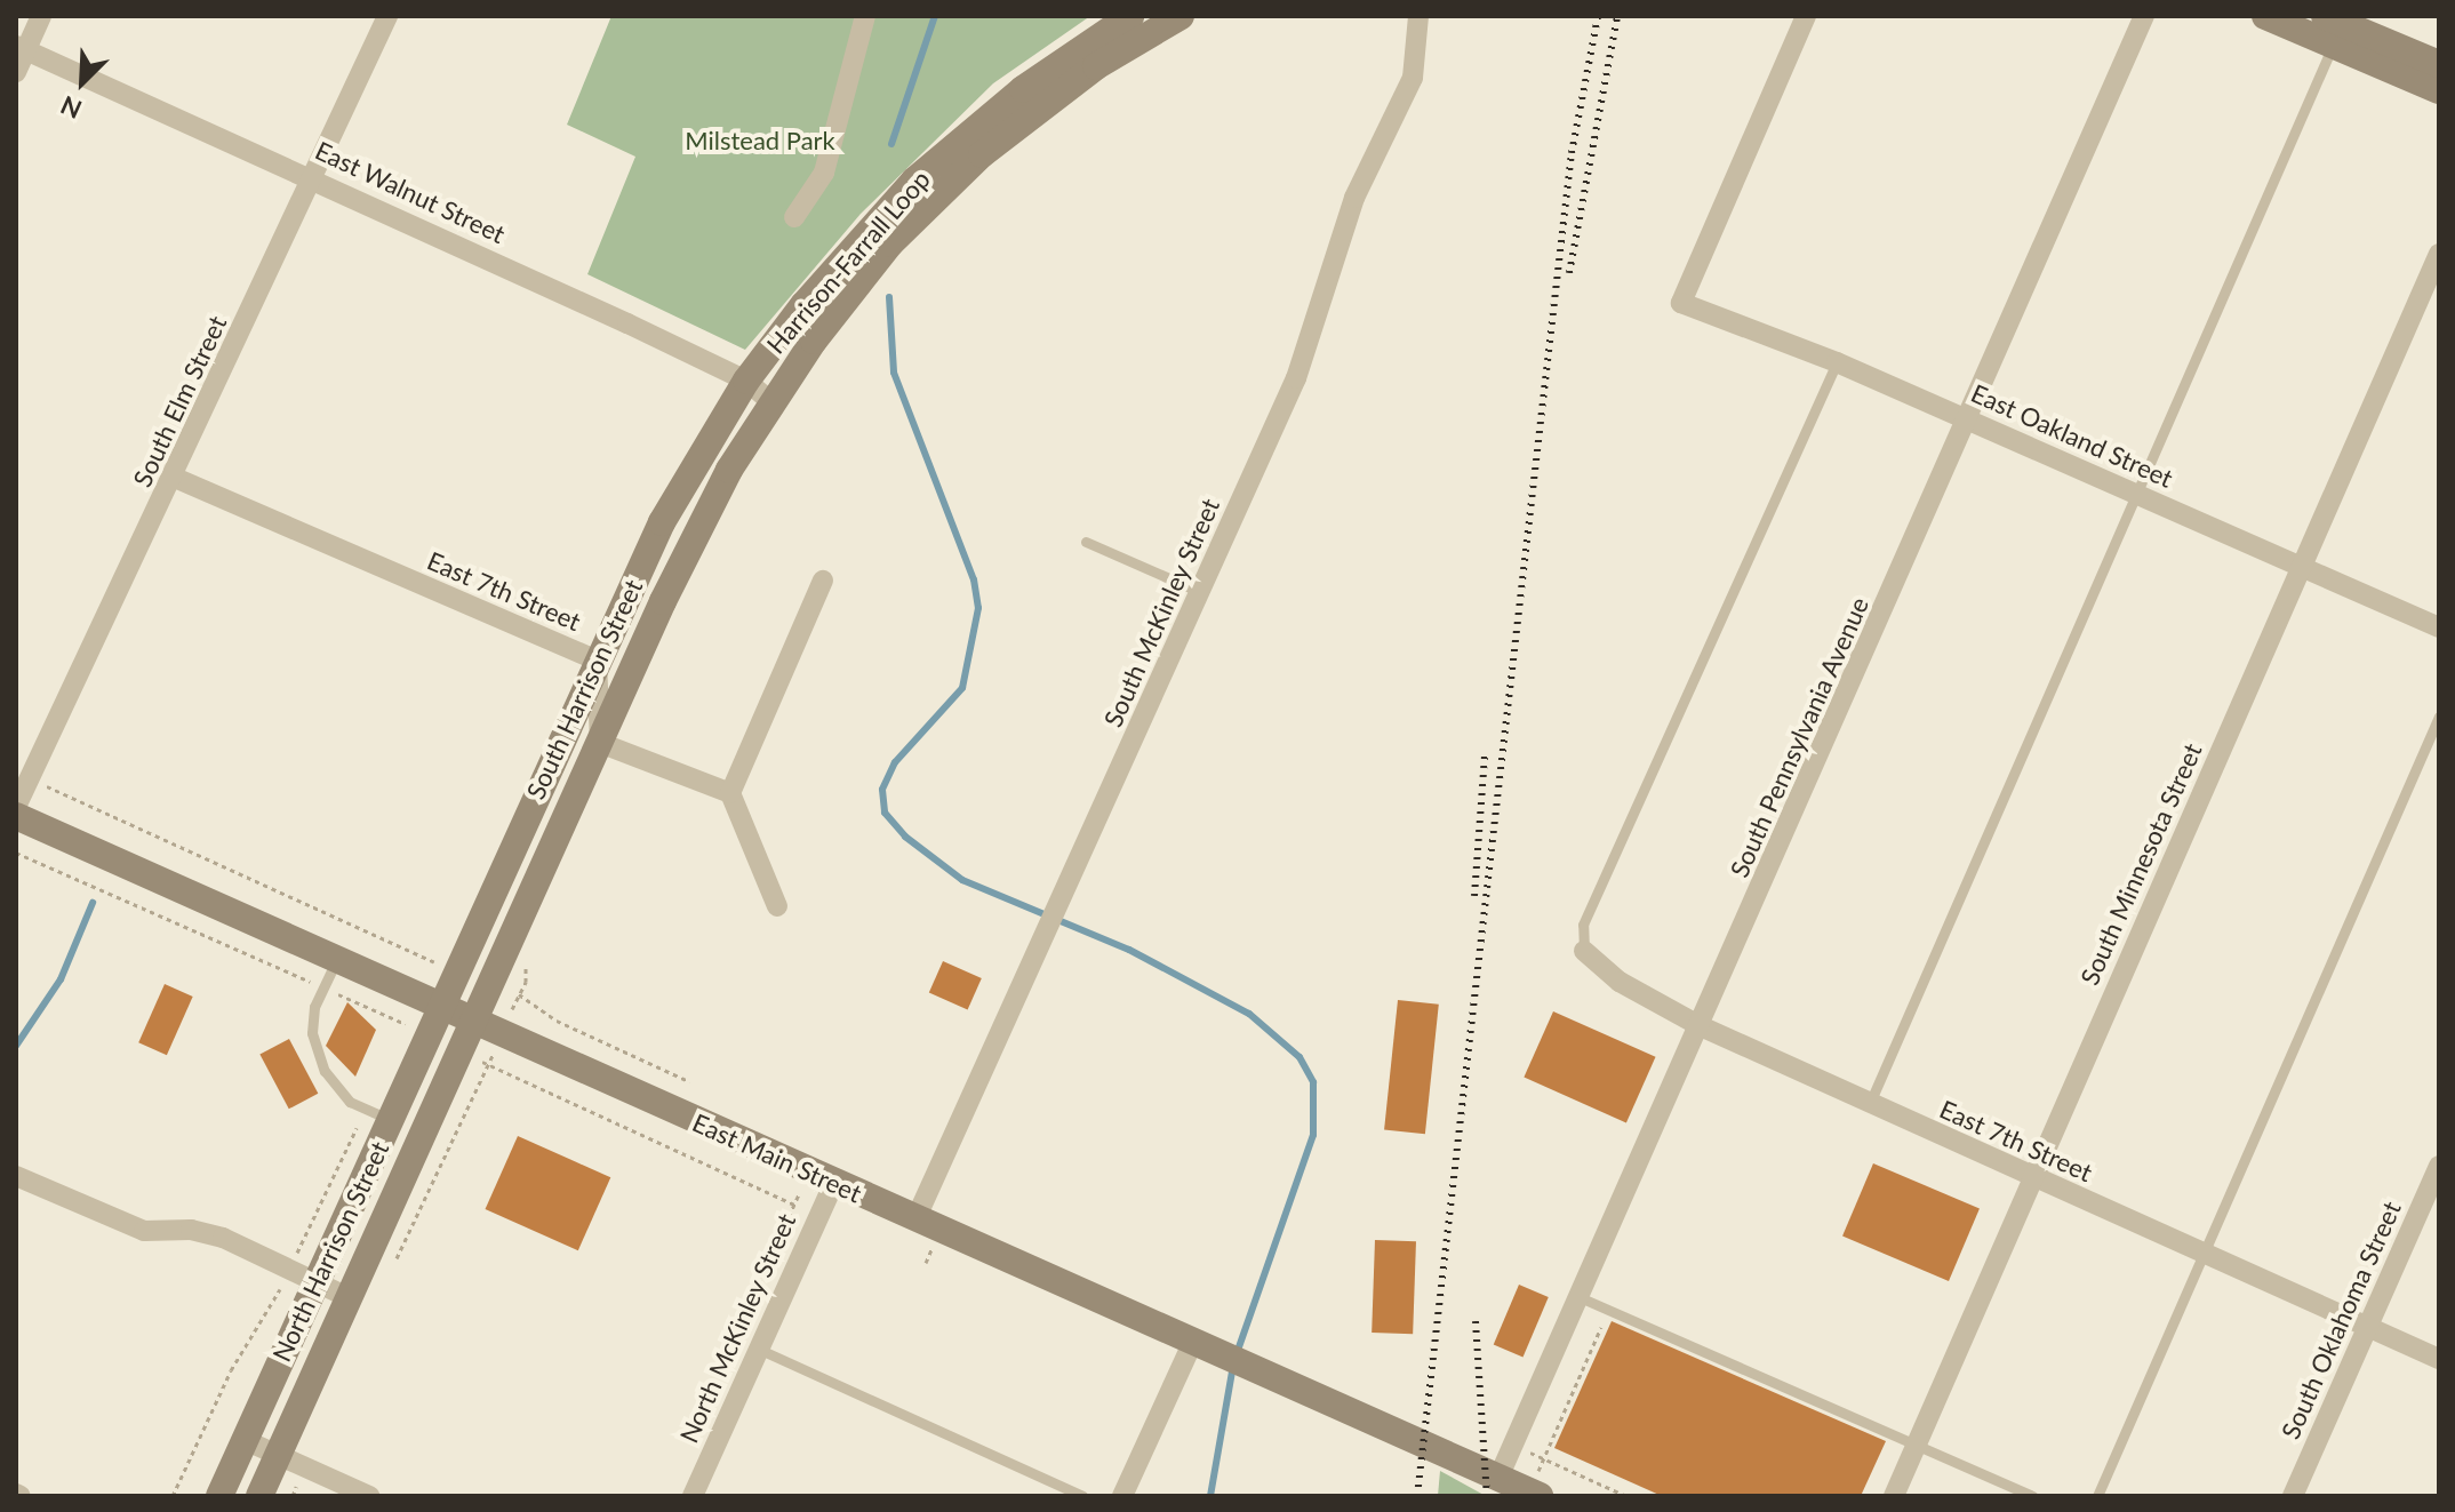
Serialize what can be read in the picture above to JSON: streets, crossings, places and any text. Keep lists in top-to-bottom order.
{
  "streets": {
    "main road": [
      "Harrison-Farrall Loop",
      "South Harrison Street",
      "East Main Street",
      "North Harrison Street"
    ],
    "street": [
      "East Walnut Street",
      "South Elm Street",
      "East Oakland Street",
      "East 7th Street",
      "South McKinley Street",
      "South Pennsylvania Avenue",
      "South Minnesota Street",
      "South Oklahoma Street",
      "North McKinley Street"
    ]
  },
  "crossings": [
    ["East Walnut Street", "Harrison-Farrall Loop"],
    ["East Walnut Street", "South Elm Street"],
    ["East Walnut Street", "South Harrison Street"],
    ["Harrison-Farrall Loop", "South Harrison Street"],
    ["South Elm Street", "East 7th Street"],
    ["East Oakland Street", "South Pennsylvania Avenue"],
    ["East Oakland Street", "South Minnesota Street"],
    ["East 7th Street", "South Harrison Street"],
    ["East 7th Street", "South Pennsylvania Avenue"],
    ["East 7th Street", "South Minnesota Street"],
    ["East 7th Street", "South Oklahoma Street"],
    ["South McKinley Street", "East Main Street"],
    ["South Harrison Street", "East Main Street"],
    ["South Harrison Street", "North Harrison Street"],
    ["South Pennsylvania Avenue", "East Main Street"],
    ["East Main Street", "North Harrison Street"],
    ["East Main Street", "North McKinley Street"]
  ],
  "parks": ["Milstead Park"],
  "north": "bottom left"
}
